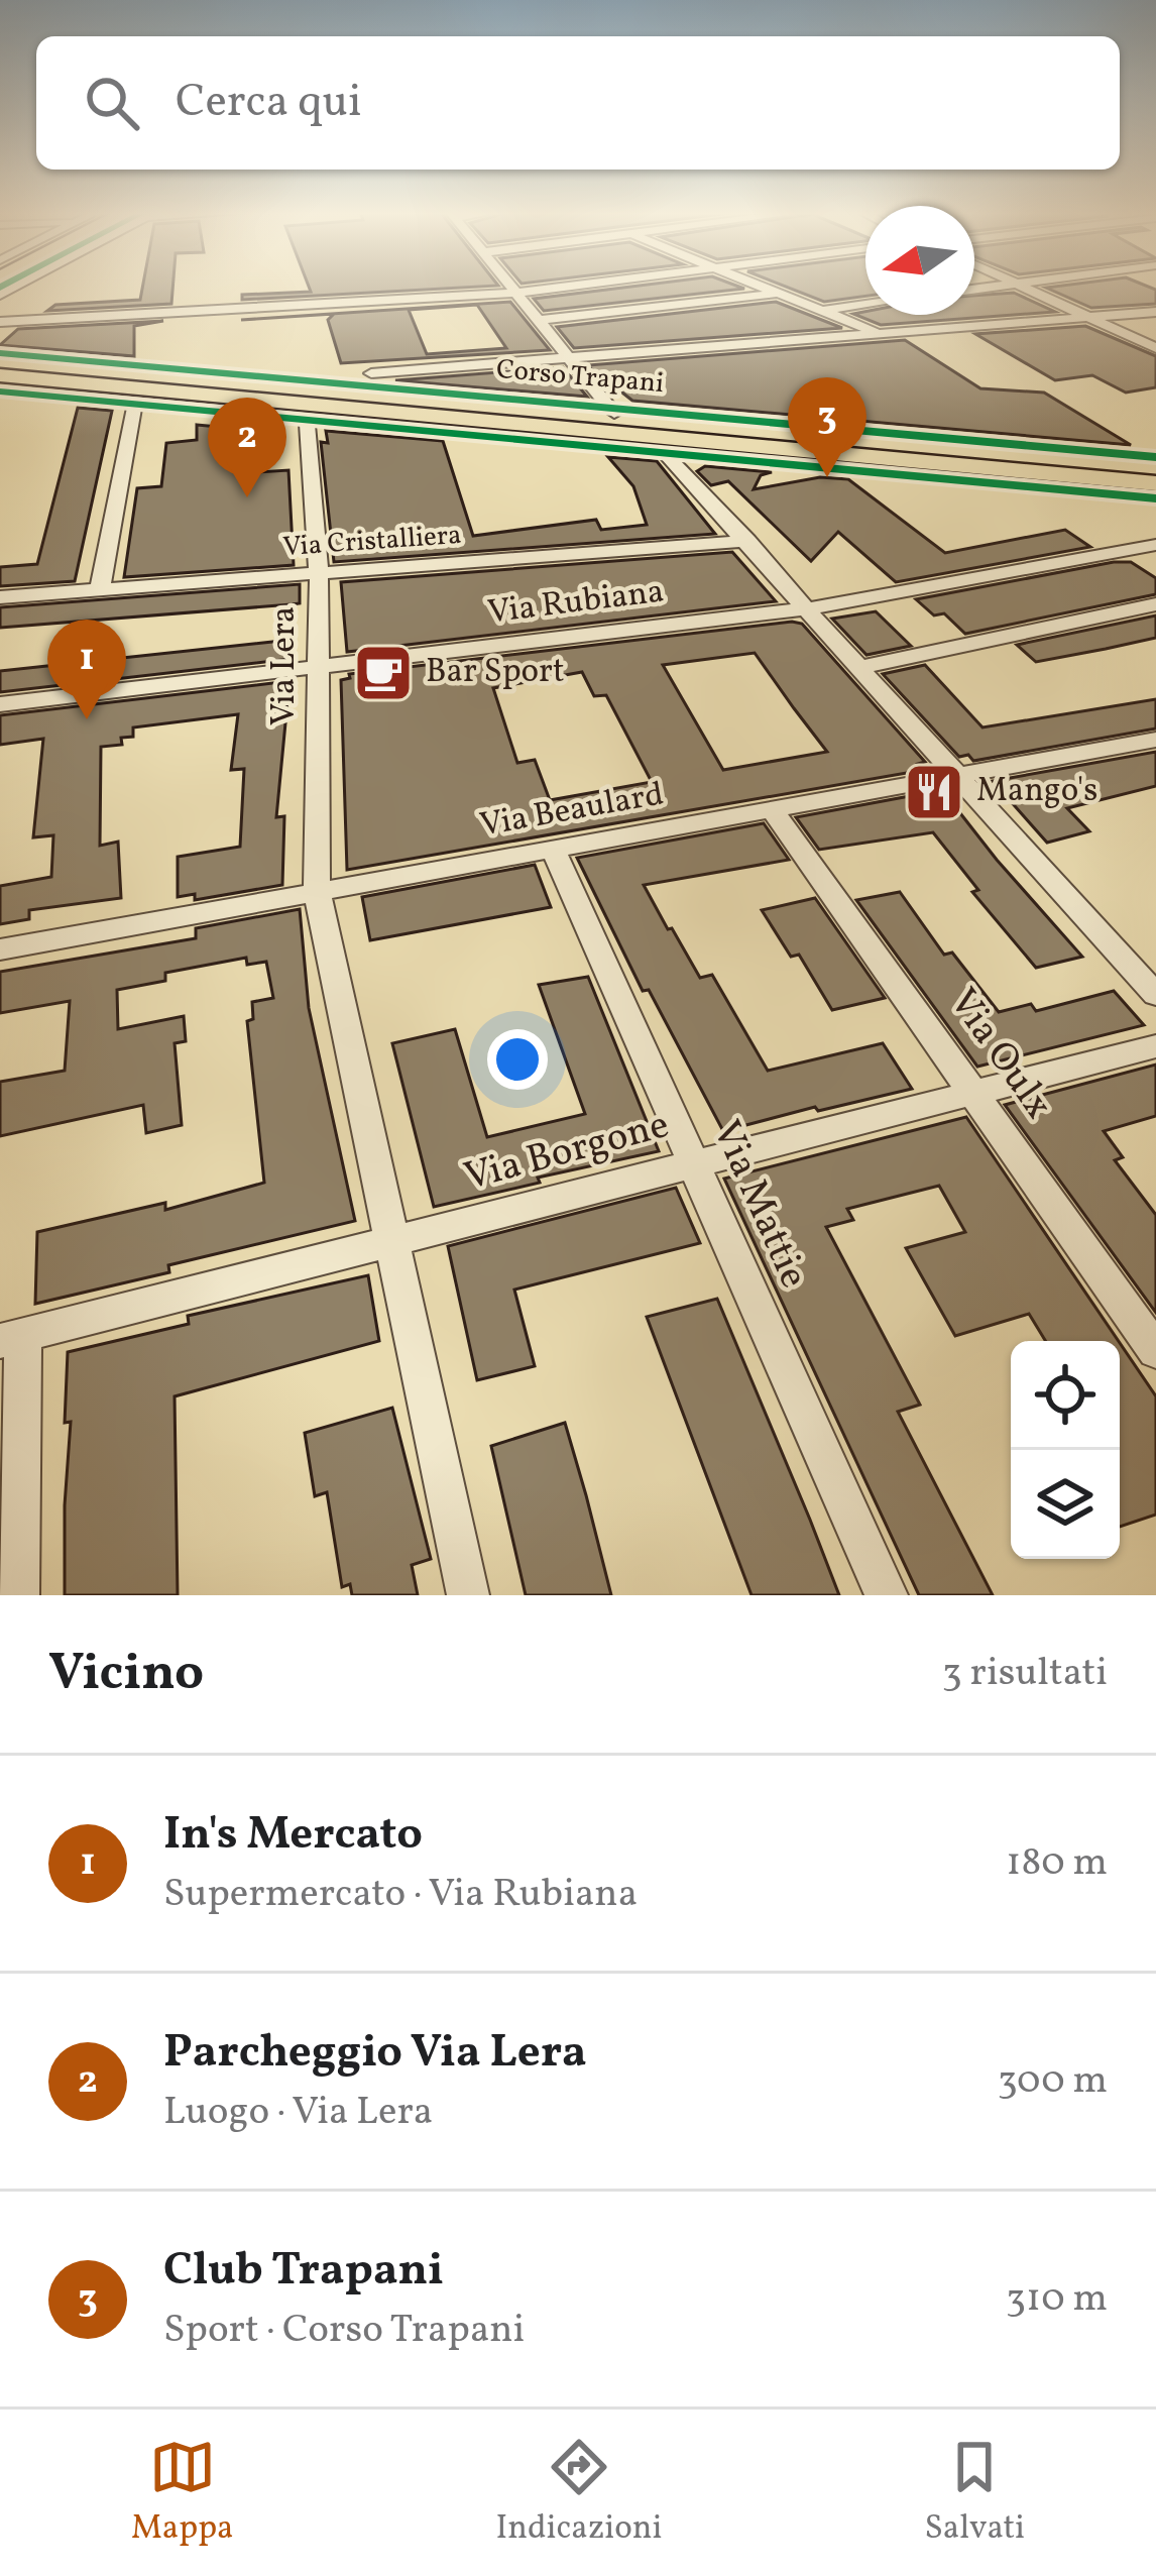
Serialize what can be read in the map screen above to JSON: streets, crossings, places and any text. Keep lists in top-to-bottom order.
{
  "streets": {
    "main road": ["Corso Trapani"],
    "street": [
      "Via Cristalliera",
      "Via Rubiana",
      "Via Lera",
      "Via Beaulard",
      "Via Oulx",
      "Via Borgone",
      "Via Mattie"
    ]
  },
  "crossings": [
    ["Corso Trapani", "Via Lera"],
    ["Via Cristalliera", "Via Lera"],
    ["Via Rubiana", "Via Lera"],
    ["Via Lera", "Via Beaulard"],
    ["Via Lera", "Via Borgone"],
    ["Via Beaulard", "Via Oulx"],
    ["Via Beaulard", "Via Mattie"],
    ["Via Oulx", "Via Borgone"],
    ["Via Borgone", "Via Mattie"]
  ],
  "places": {
    "cafe": ["Bar Sport"],
    "restaurant": ["Mango's"]
  },
  "north": "left",
  "page": {
    "search": "Cerca qui",
    "pins": ["3", "2", "1"],
    "heading": ["Vicino", "3 risultati"],
    "list": [
      {
        "mark": "1",
        "name": "In's Mercato",
        "note": "Supermercato · Via Rubiana",
        "value": "180 m"
      },
      {
        "mark": "2",
        "name": "Parcheggio Via Lera",
        "note": "Luogo · Via Lera",
        "value": "300 m"
      },
      {
        "mark": "3",
        "name": "Club Trapani",
        "note": "Sport · Corso Trapani",
        "value": "310 m"
      }
    ],
    "nav": ["Mappa", "Indicazioni", "Salvati"]
  }
}
